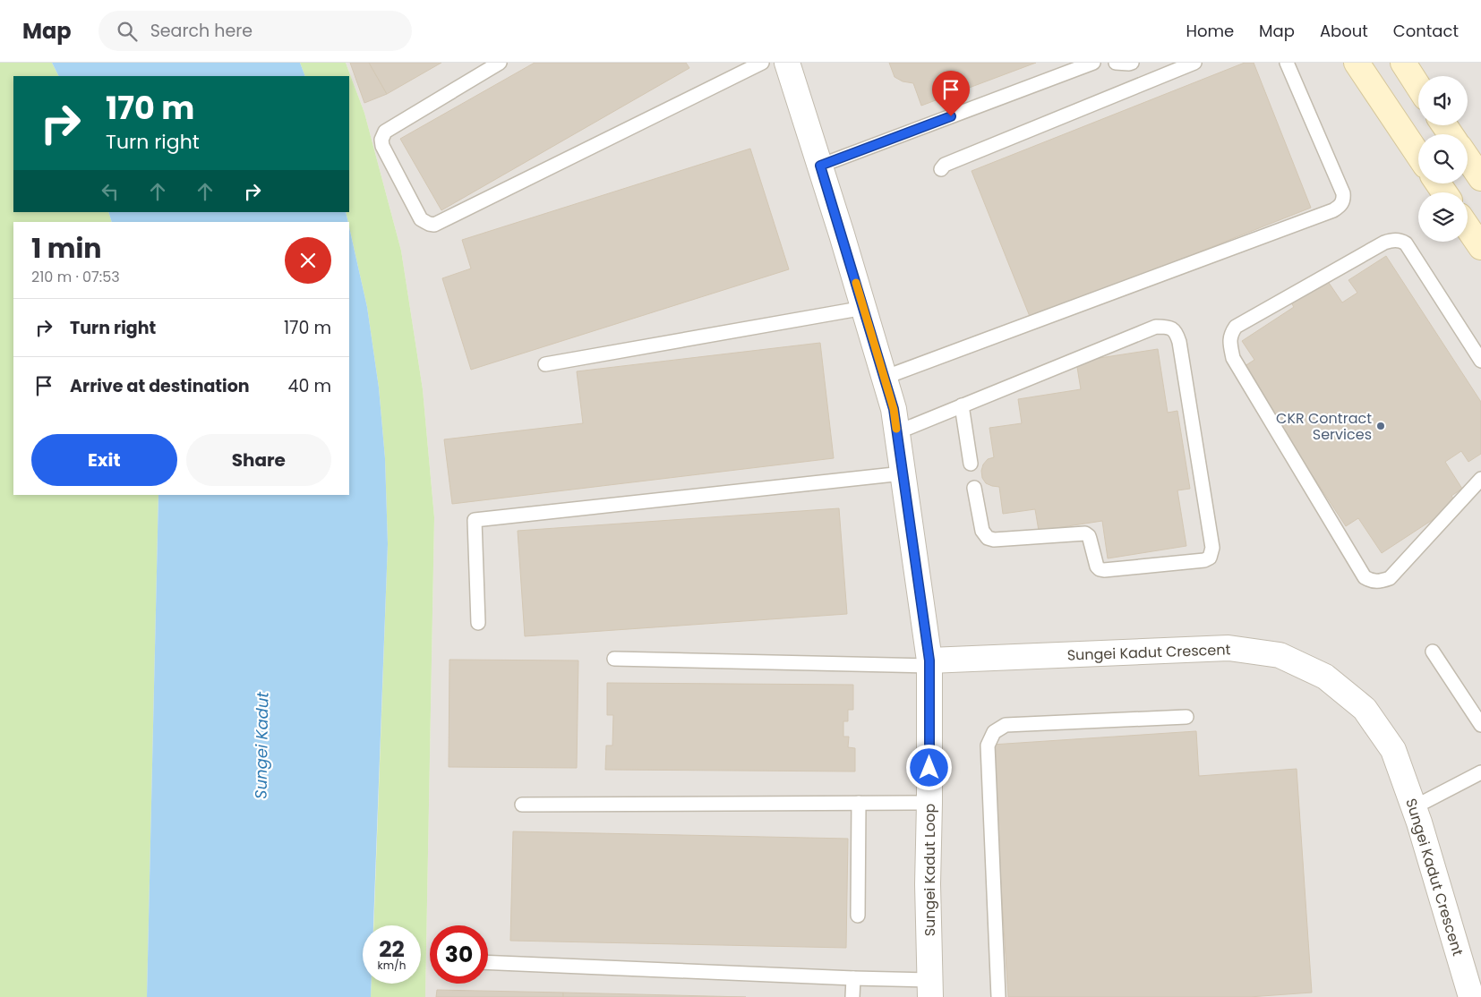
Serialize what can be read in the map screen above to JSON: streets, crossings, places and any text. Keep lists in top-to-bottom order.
{
  "streets": {
    "street": ["Sungei Kadut Crescent", "Sungei Kadut Loop"]
  },
  "crossings": [
    ["Sungei Kadut Crescent", "Sungei Kadut Loop"]
  ],
  "water": ["Sungei Kadut"],
  "places": ["CKR Contract Services"],
  "page": {
    "header": "Map",
    "search": "Search here",
    "nav": [
      "Home",
      "Map",
      "About",
      "Contact"
    ],
    "turn": ["170 m", "Turn right"],
    "heading": ["1 min", "210 m · 07:53"],
    "list": [
      {
        "name": "Turn right",
        "value": "170 m"
      },
      {
        "name": "Arrive at destination",
        "value": "40 m"
      }
    ],
    "buttons": ["Exit", "Share"],
    "speed": "22 km/h",
    "limit": "30"
  }
}
